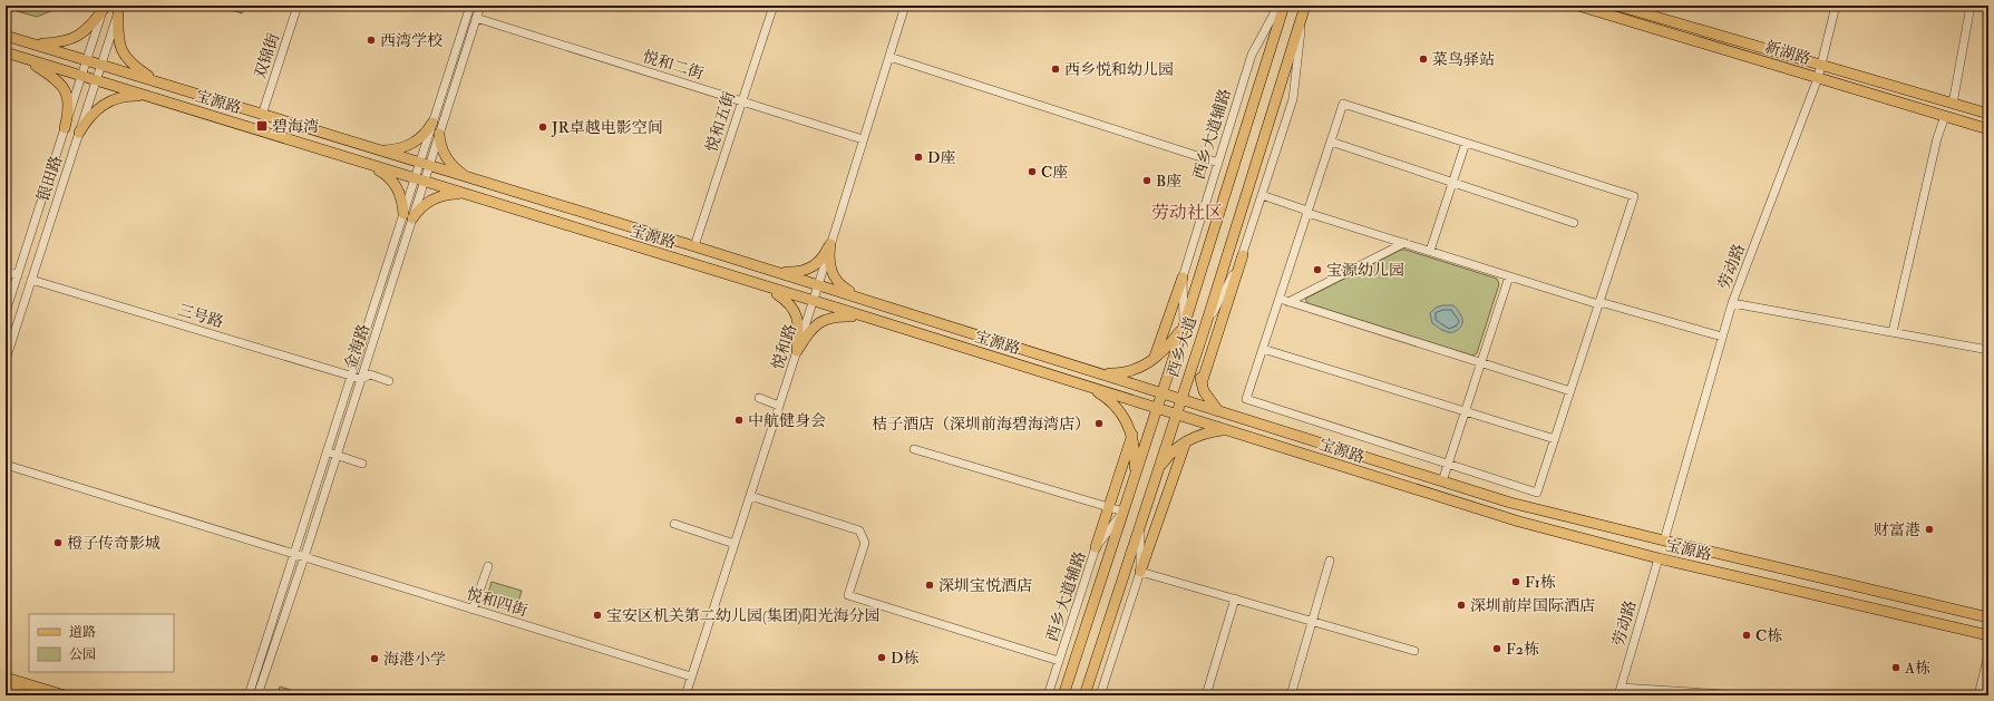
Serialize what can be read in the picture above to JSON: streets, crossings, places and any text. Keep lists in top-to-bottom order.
{
  "streets": {
    "main road": ["新湖路", "宝源路", "西乡大道"],
    "street": [
      "双锦街",
      "悦和二街",
      "悦和五街",
      "西乡大道辅路",
      "银田路",
      "劳动路",
      "三号路",
      "金海路",
      "悦和路",
      "悦和四街"
    ]
  },
  "crossings": [
    ["新湖路", "劳动路"],
    ["双锦街", "宝源路"],
    ["悦和二街", "悦和五街"],
    ["悦和二街", "金海路"],
    ["悦和二街", "悦和路"],
    ["宝源路", "悦和五街"],
    ["宝源路", "银田路"],
    ["宝源路", "劳动路"],
    ["宝源路", "金海路"],
    ["宝源路", "悦和路"],
    ["宝源路", "西乡大道"],
    ["西乡大道辅路", "西乡大道"],
    ["银田路", "三号路"],
    ["三号路", "金海路"],
    ["金海路", "悦和四街"],
    ["悦和路", "悦和四街"]
  ],
  "districts": ["劳动社区"],
  "places": {
    "other": [
      "西湾学校",
      "菜鸟驿站",
      "西乡悦和幼儿园",
      "JR卓越电影空间",
      "D座",
      "C座",
      "B座",
      "宝源幼儿园",
      "中航健身会",
      "桔子酒店（深圳前海碧海湾店）",
      "财富港",
      "橙子传奇影城",
      "F1栋",
      "深圳宝悦酒店",
      "深圳前岸国际酒店",
      "宝安区机关第二幼儿园(集团)阳光海分园",
      "C栋",
      "F2栋",
      "D栋",
      "海港小学",
      "A栋"
    ],
    "transit": ["碧海湾"]
  },
  "legend": ["道路", "公园"]
}
